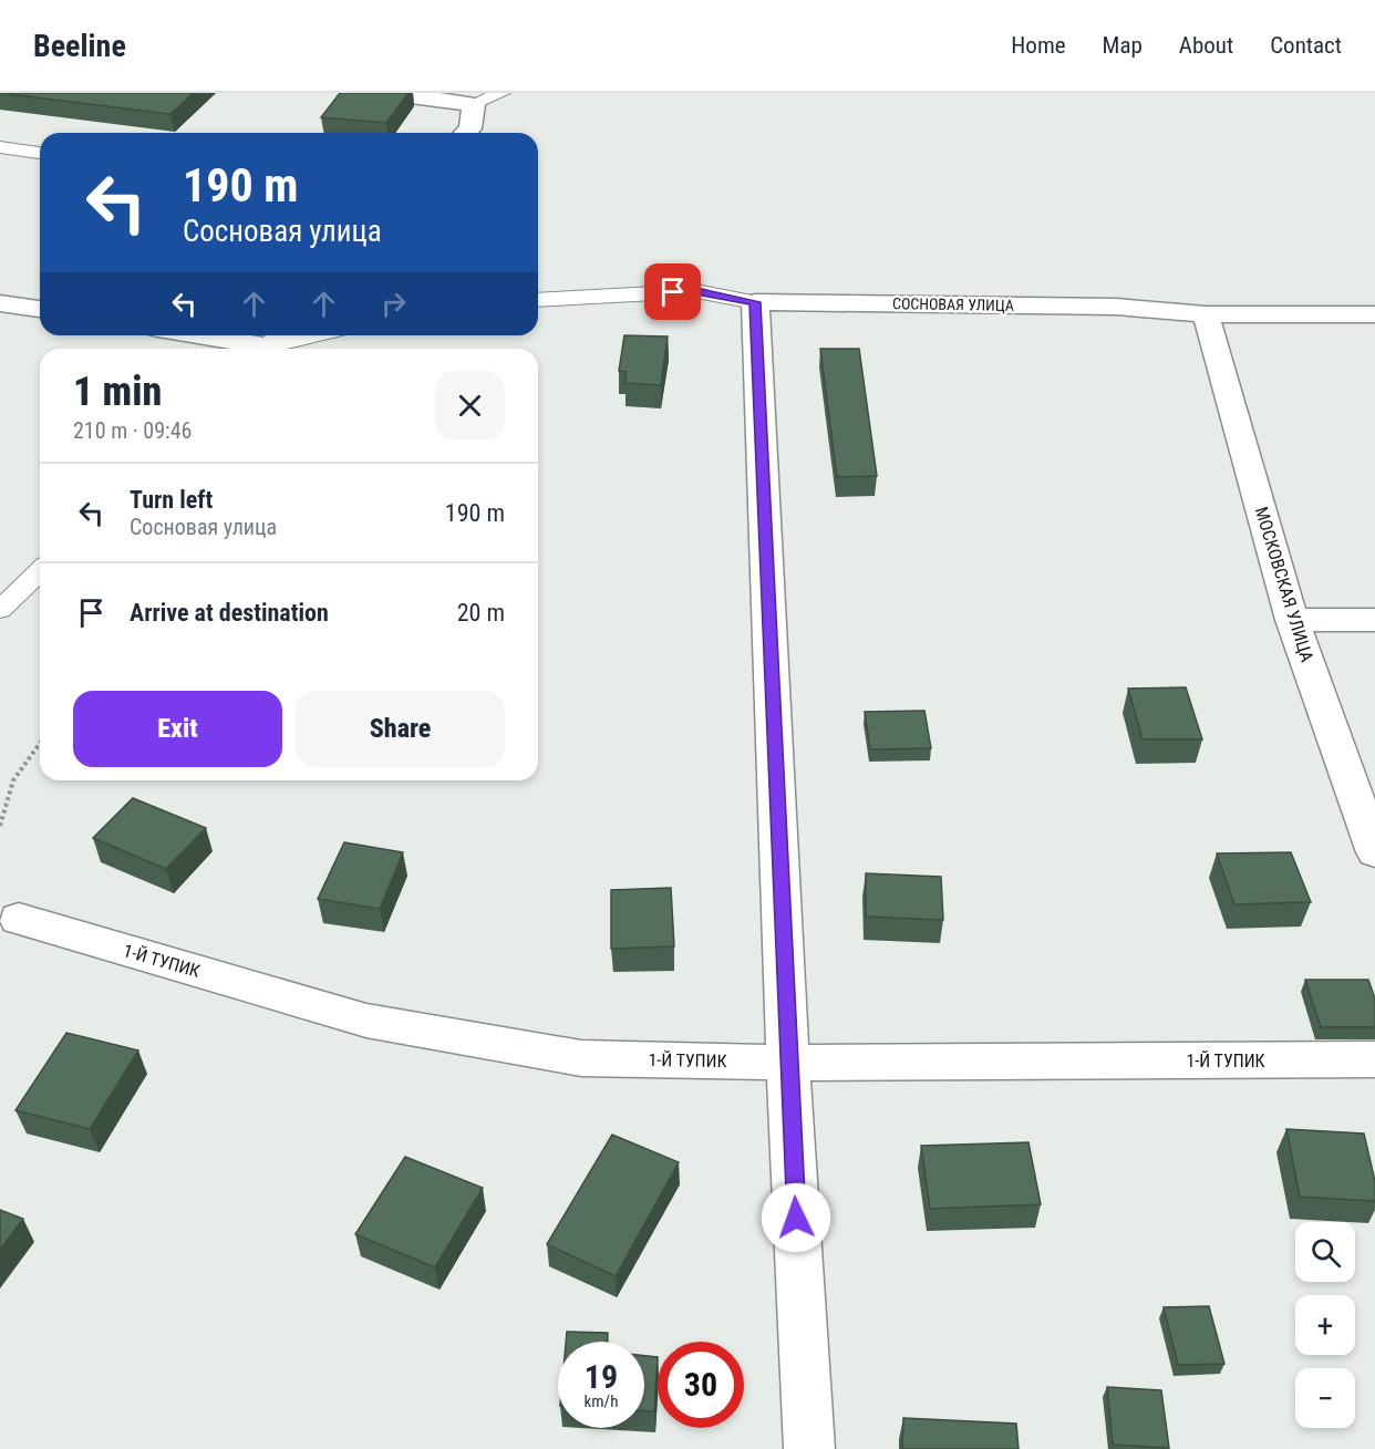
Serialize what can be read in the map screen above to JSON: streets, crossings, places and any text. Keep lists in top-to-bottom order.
{
  "streets": {
    "street": ["СОСНОВАЯ УЛИЦА", "МОСКОВСКАЯ УЛИЦА", "1-Й ТУПИК"]
  },
  "crossings": [
    ["СОСНОВАЯ УЛИЦА", "МОСКОВСКАЯ УЛИЦА"]
  ],
  "page": {
    "header": "Beeline",
    "nav": [
      "Home",
      "Map",
      "About",
      "Contact"
    ],
    "turn": ["190 m", "Сосновая улица"],
    "heading": ["1 min", "210 m · 09:46"],
    "list": [
      {
        "name": "Turn left",
        "note": "Сосновая улица",
        "value": "190 m"
      },
      {
        "name": "Arrive at destination",
        "value": "20 m"
      }
    ],
    "buttons": ["Exit", "Share"],
    "map_buttons": ["+", "−"],
    "speed": "19 km/h",
    "limit": "30"
  }
}
